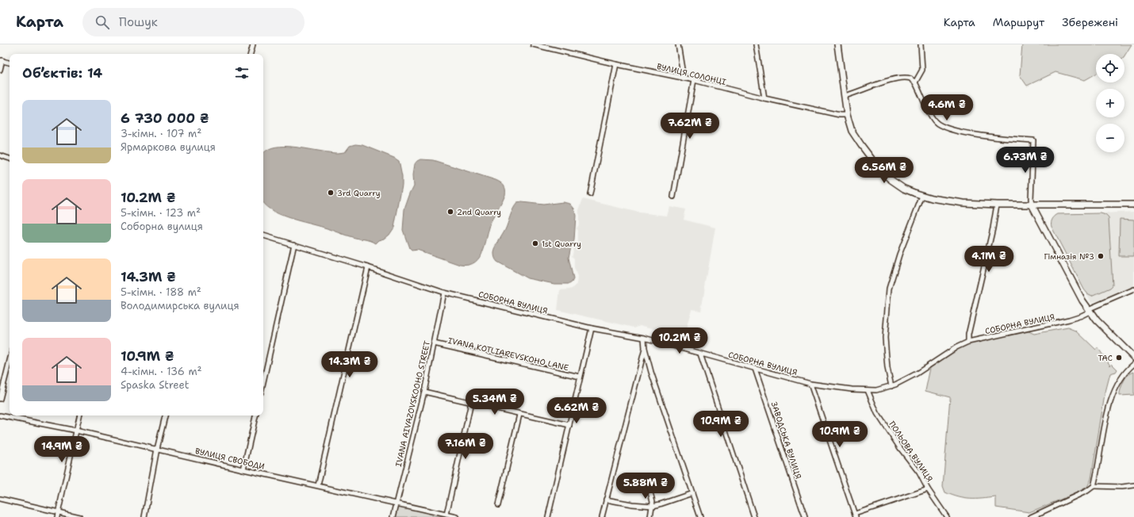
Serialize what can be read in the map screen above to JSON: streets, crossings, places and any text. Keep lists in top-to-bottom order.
{
  "streets": {
    "street": [
      "ВУЛИЦЯ СОЛОНЦІ",
      "СОБОРНА ВУЛИЦЯ",
      "IVANA KOTLIAREVSKOHO LANE",
      "IVANA AIVAZOVSKOOHO STREET",
      "ЗАВОДСЬКА ВУЛИЦЯ",
      "ПОЛЬОВА ВУЛИЦЯ",
      "ВУЛИЦЯ СВОБОДИ"
    ]
  },
  "crossings": [
    ["СОБОРНА ВУЛИЦЯ", "IVANA AIVAZOVSKOOHO STREET"],
    ["СОБОРНА ВУЛИЦЯ", "ЗАВОДСЬКА ВУЛИЦЯ"],
    ["СОБОРНА ВУЛИЦЯ", "ПОЛЬОВА ВУЛИЦЯ"],
    ["IVANA KOTLIAREVSKOHO LANE", "IVANA AIVAZOVSKOOHO STREET"],
    ["IVANA AIVAZOVSKOOHO STREET", "ВУЛИЦЯ СВОБОДИ"]
  ],
  "places": [
    "3rd Quarry",
    "2nd Quarry",
    "1st Quarry",
    "Гімназія №3",
    "ТАС"
  ],
  "page": {
    "header": "Карта",
    "search": "Пошук",
    "nav": ["Карта", "Маршрут", "Збережені"],
    "map_buttons": ["+", "−"],
    "heading": "Об’єктів: 14",
    "list": [
      {
        "name": "6 730 000 ₴",
        "note": "3-кімн. · 107 m² · Ярмаркова вулиця"
      },
      {
        "name": "10.2M ₴",
        "note": "5-кімн. · 123 m² · Соборна вулиця"
      },
      {
        "name": "14.3M ₴",
        "note": "5-кімн. · 188 m² · Володимирська вулиця"
      },
      {
        "name": "10.9M ₴",
        "note": "4-кімн. · 136 m² · Spaska Street"
      }
    ],
    "price": [
      "4.6M ₴",
      "7.62M ₴",
      "6.73M ₴",
      "6.56M ₴",
      "4.1M ₴",
      "10.2M ₴",
      "14.3M ₴",
      "5.34M ₴",
      "6.62M ₴",
      "10.9M ₴",
      "10.9M ₴",
      "7.16M ₴",
      "14.9M ₴",
      "5.88M ₴"
    ]
  }
}
